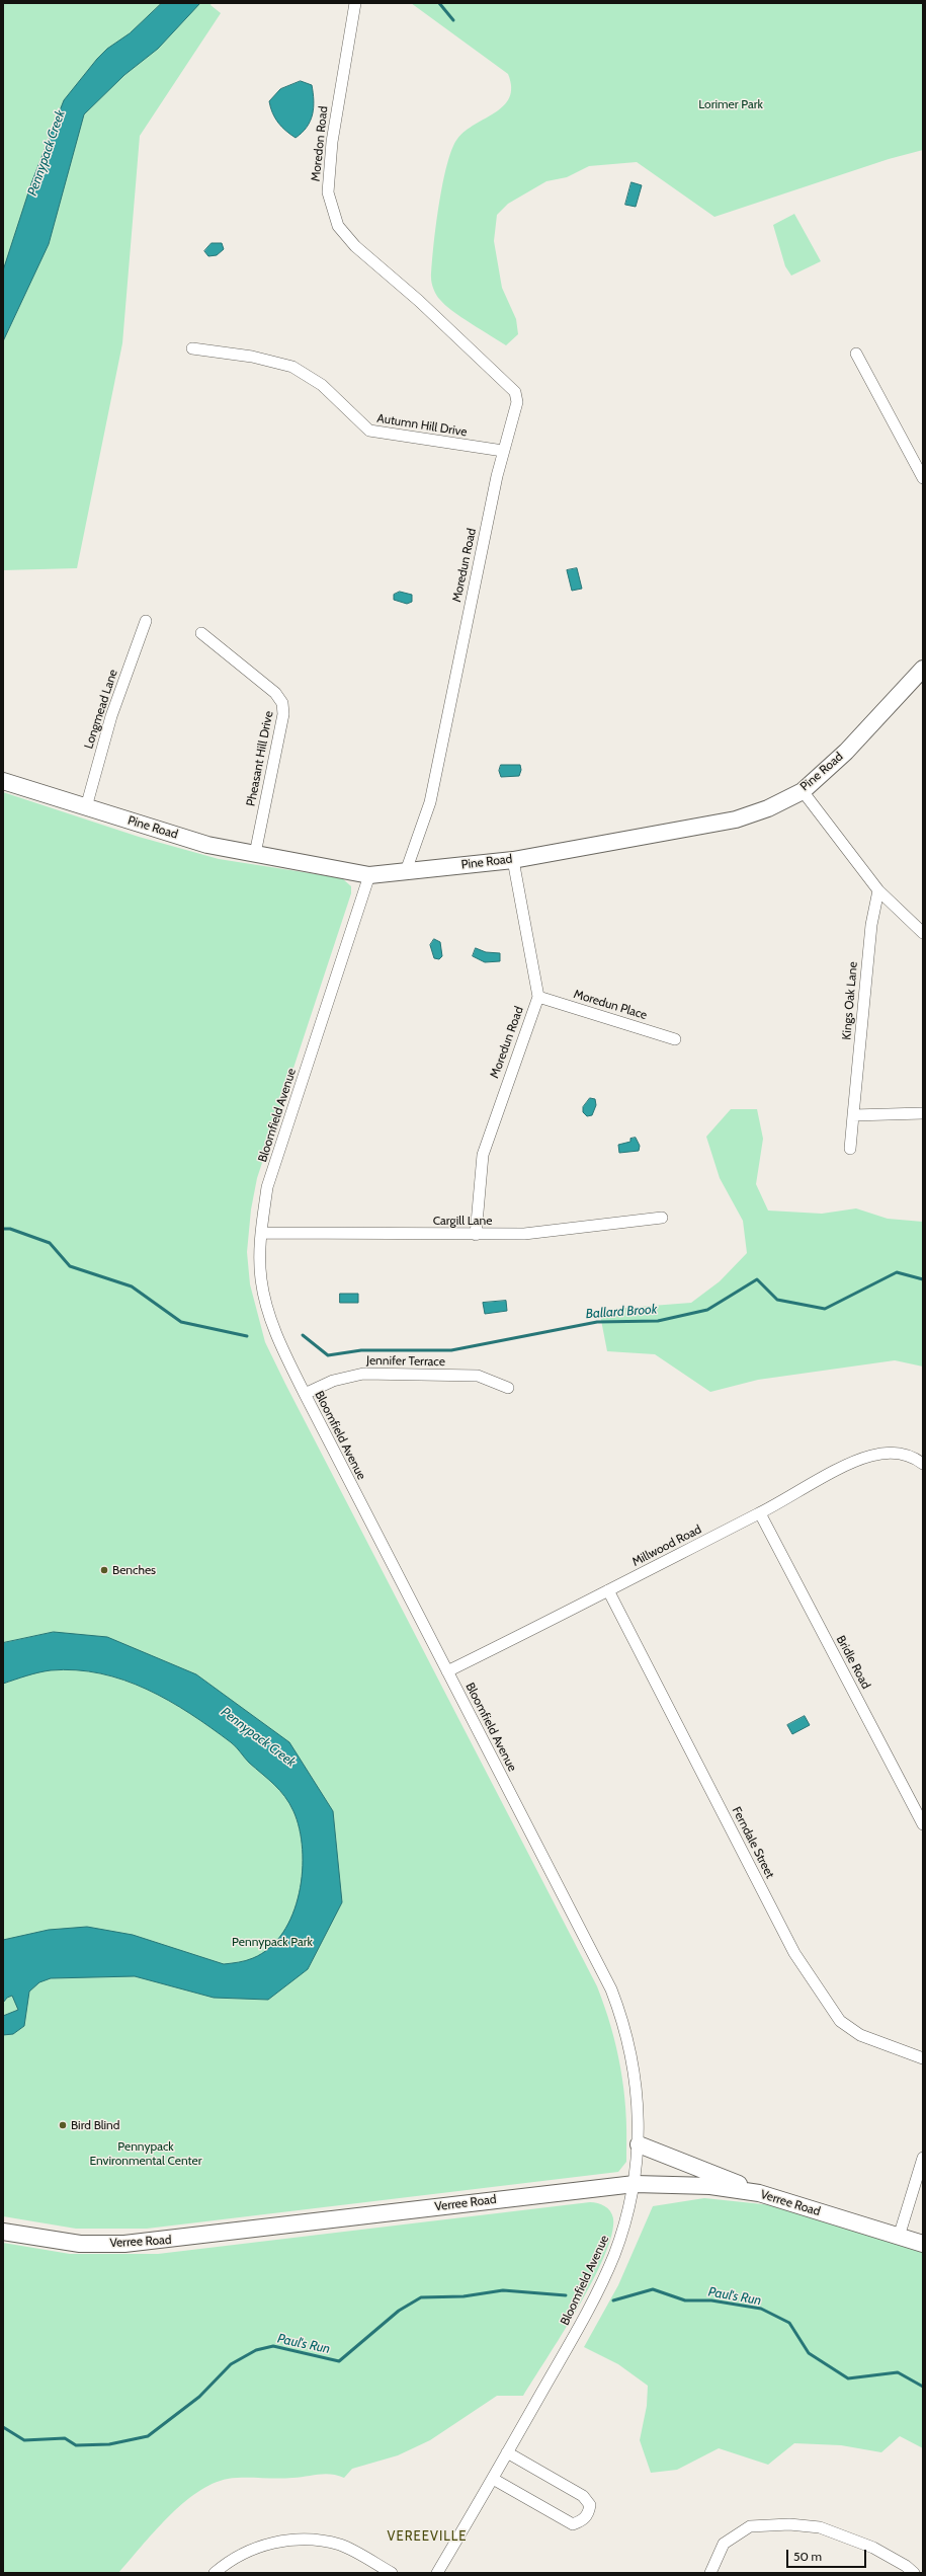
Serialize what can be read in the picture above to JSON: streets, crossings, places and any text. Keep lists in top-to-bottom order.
{
  "streets": {
    "main road": ["Pine Road", "Verree Road"],
    "street": [
      "Moredon Road",
      "Autumn Hill Drive",
      "Moredun Road",
      "Longmead Lane",
      "Pheasant Hill Drive",
      "Kings Oak Lane",
      "Moredun Place",
      "Bloomfield Avenue",
      "Cargill Lane",
      "Jennifer Terrace",
      "Millwood Road",
      "Bridle Road",
      "Ferndale Street"
    ]
  },
  "crossings": [
    ["Moredon Road", "Moredun Road"],
    ["Autumn Hill Drive", "Moredun Road"],
    ["Moredun Road", "Pine Road"],
    ["Moredun Road", "Moredun Place"],
    ["Moredun Road", "Cargill Lane"],
    ["Longmead Lane", "Pine Road"],
    ["Pheasant Hill Drive", "Pine Road"],
    ["Pine Road", "Bloomfield Avenue"],
    ["Bloomfield Avenue", "Cargill Lane"],
    ["Bloomfield Avenue", "Jennifer Terrace"],
    ["Bloomfield Avenue", "Millwood Road"],
    ["Bloomfield Avenue", "Verree Road"],
    ["Millwood Road", "Bridle Road"],
    ["Millwood Road", "Ferndale Street"]
  ],
  "districts": ["VEREEVILLE"],
  "water": ["Pennypack Creek", "Ballard Brook", "Paul's Run"],
  "parks": ["Lorimer Park", "Pennypack Park", "Pennypack Environmental Center"],
  "places": ["Benches", "Bird Blind"],
  "scale_bar": "50 m"
}
